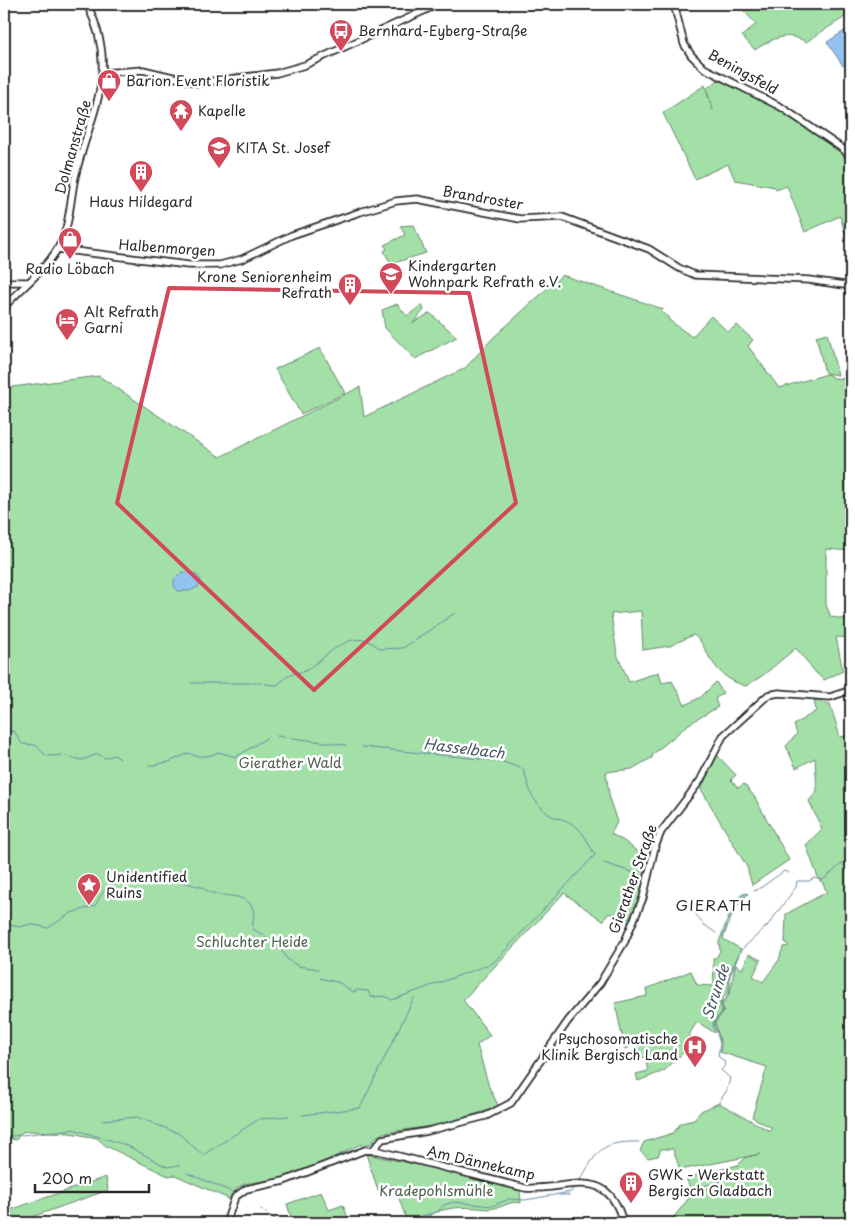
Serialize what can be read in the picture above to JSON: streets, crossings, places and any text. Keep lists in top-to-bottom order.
{
  "streets": {
    "street": [
      "Beningsfeld",
      "Dolmanstraße",
      "Brandroster",
      "Halbenmorgen",
      "Gierather Straße",
      "Am Dännekamp"
    ]
  },
  "crossings": [
    ["Dolmanstraße", "Halbenmorgen"],
    ["Brandroster", "Halbenmorgen"],
    ["Gierather Straße", "Am Dännekamp"]
  ],
  "districts": ["GIERATH"],
  "water": ["Hasselbach", "Strunde"],
  "parks": ["Gierather Wald", "Schluchter Heide", "Kradepohlsmühle"],
  "places": {
    "bus stop": ["Bernhard-Eyberg-Straße"],
    "shop": ["Barion Event Floristik", "Radio Löbach"],
    "temple": ["Kapelle"],
    "school or university": ["KITA St. Josef", "Kindergarten Wohnpark Refrath e.V."],
    "building": ["Haus Hildegard", "Krone Seniorenheim Refrath", "GWK - Werkstatt Bergisch Gladbach"],
    "hotel": ["Alt Refrath Garni"],
    "place": ["Unidentified Ruins"],
    "hospital": ["Psychosomatische Klinik Bergisch Land"]
  },
  "scale_bar": "200 m"
}
